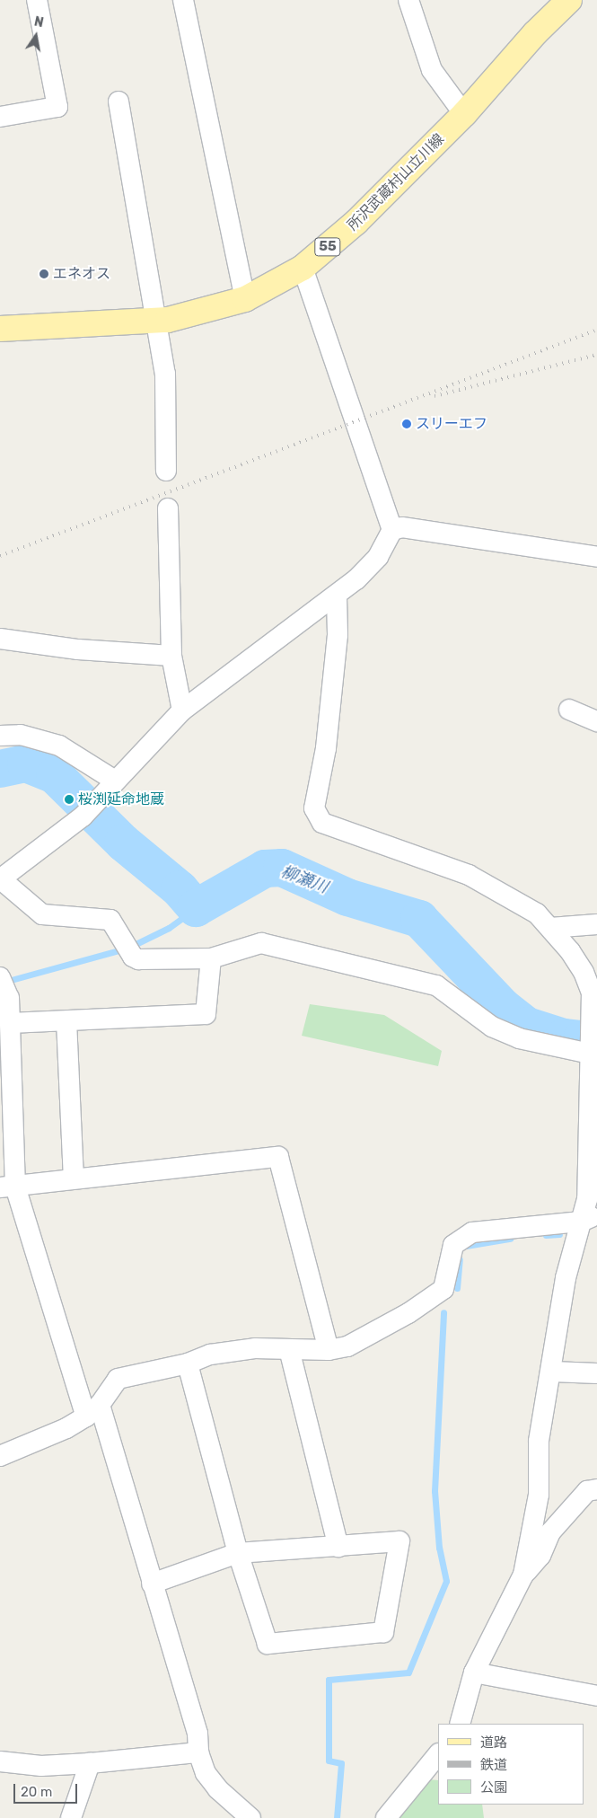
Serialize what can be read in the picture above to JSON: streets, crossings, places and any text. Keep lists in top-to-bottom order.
{
  "streets": {
    "main road": ["所沢武蔵村山立川線", "55"]
  },
  "water": ["柳瀬川"],
  "places": ["エネオス", "スリーエフ", "桜渕延命地蔵"],
  "legend": ["道路", "鉄道", "公園"],
  "scale_bar": "20 m",
  "north": "top"
}
